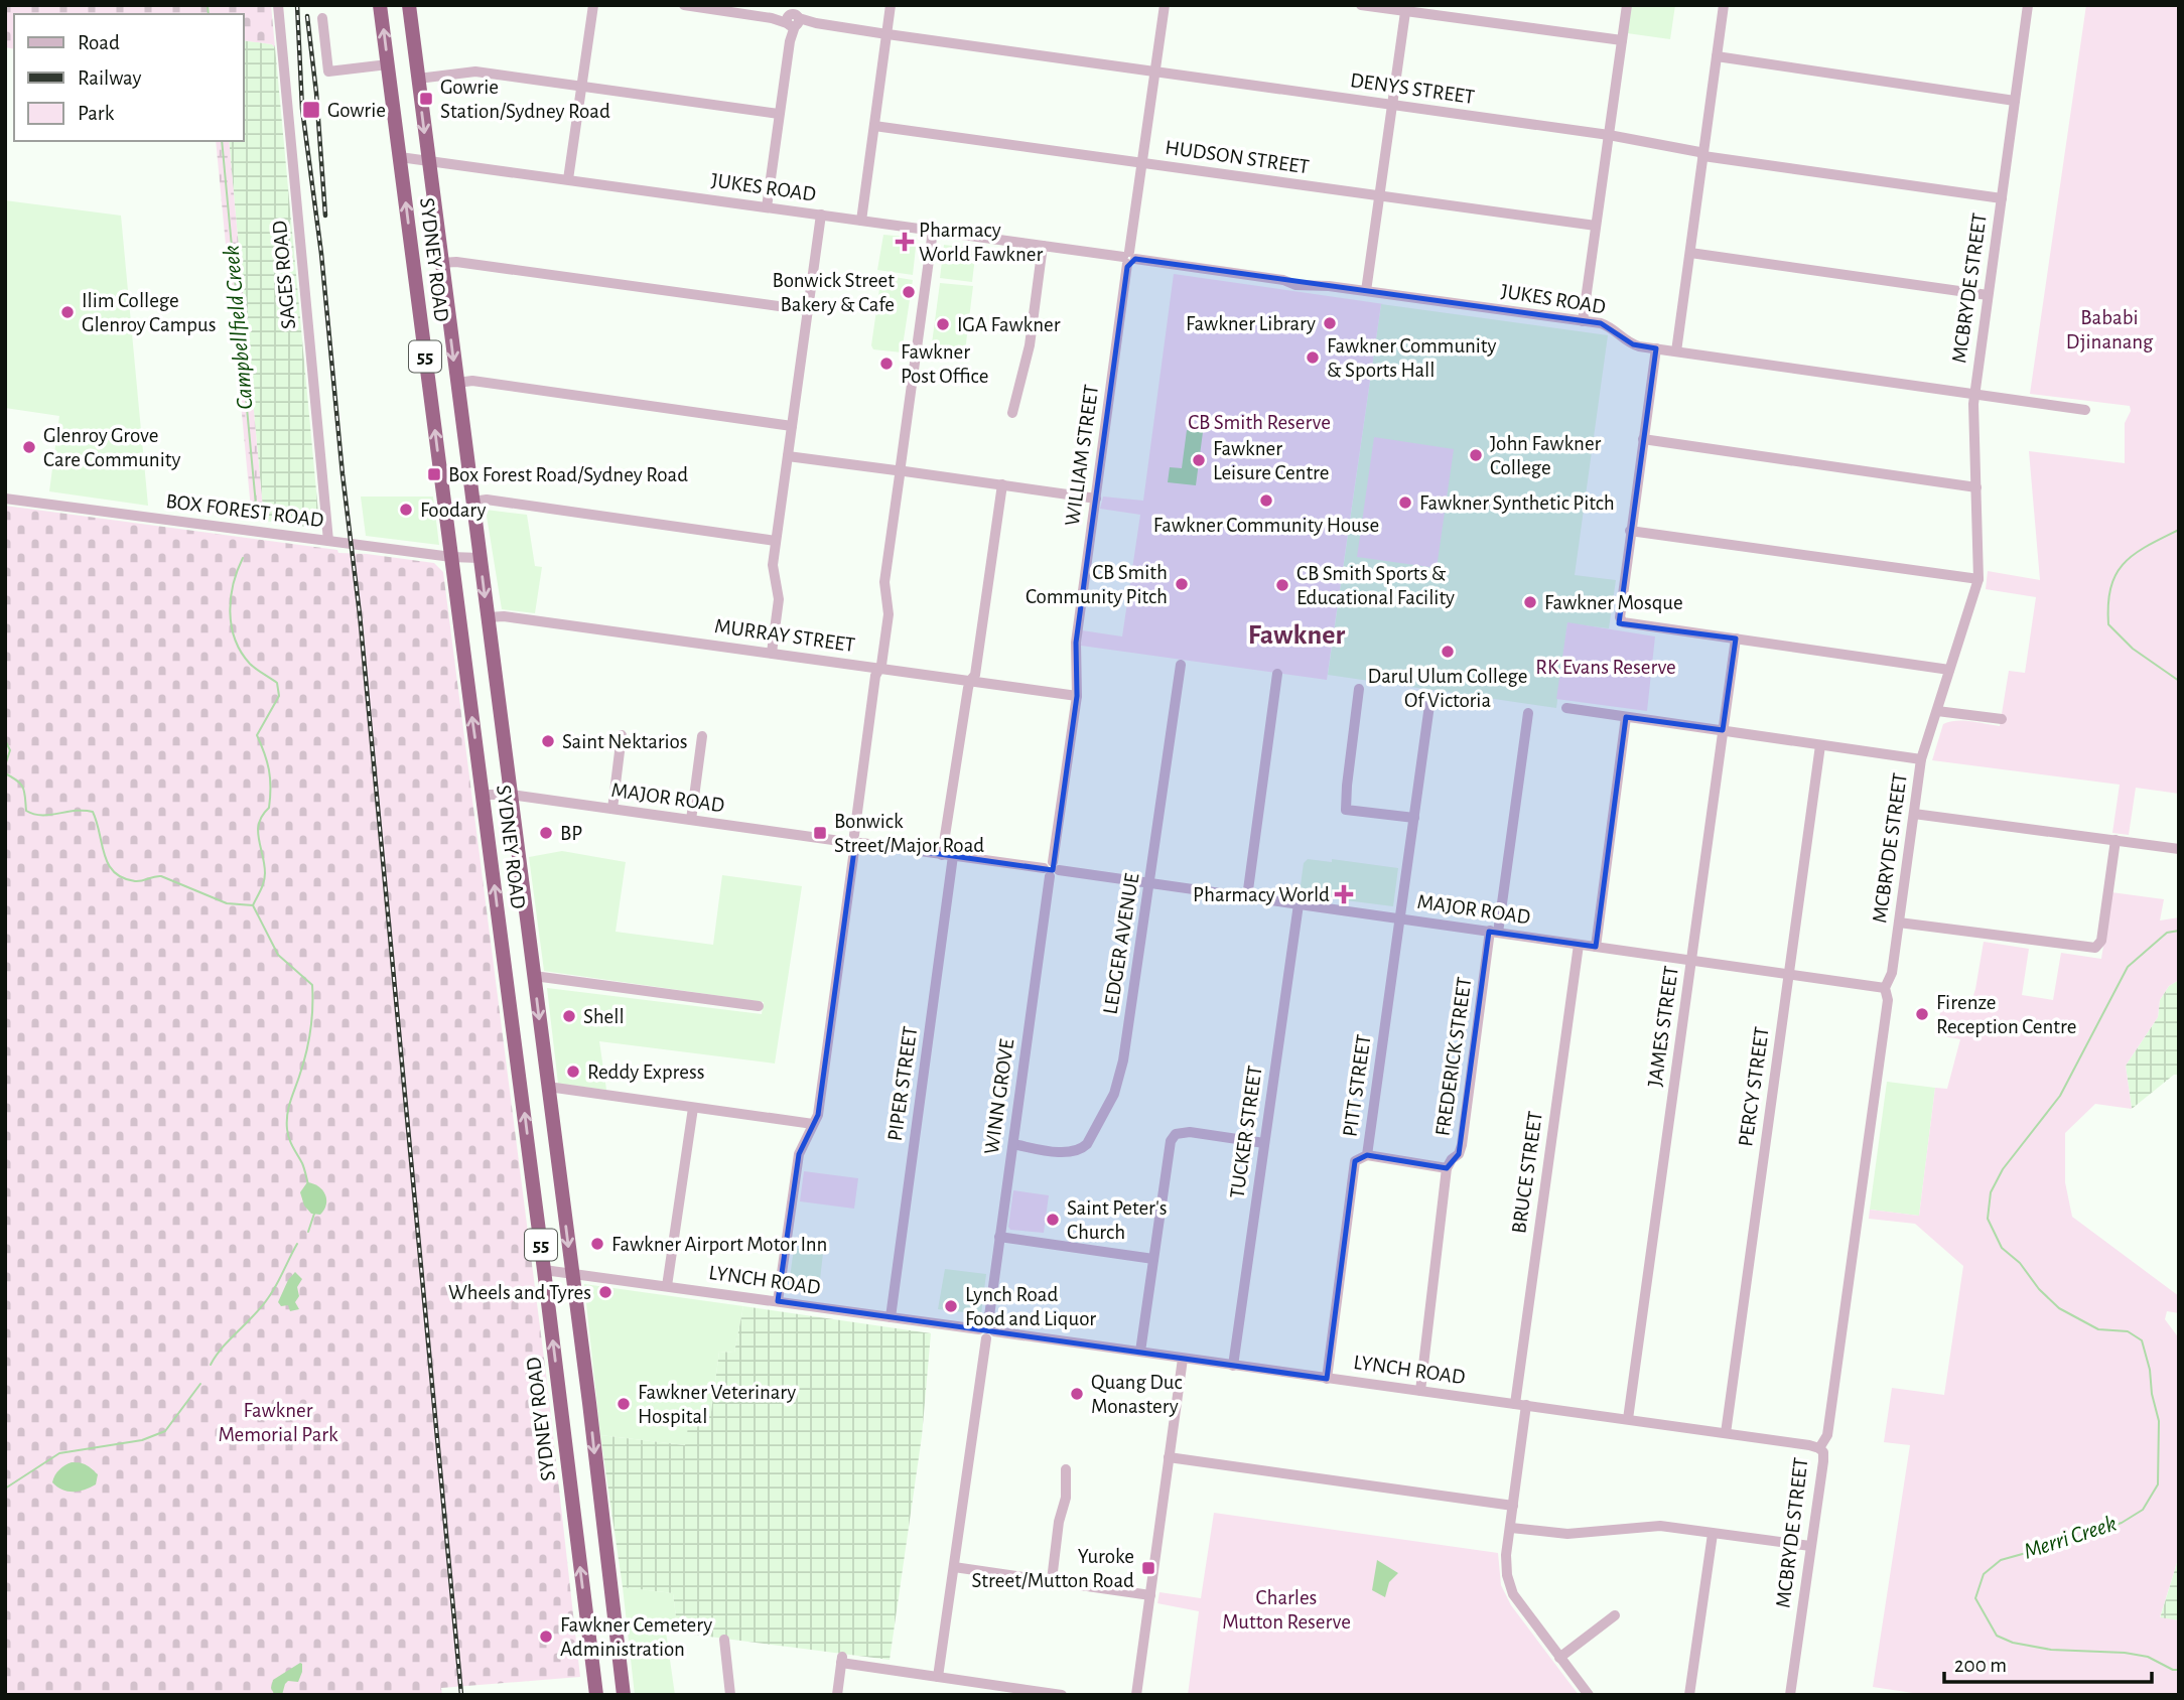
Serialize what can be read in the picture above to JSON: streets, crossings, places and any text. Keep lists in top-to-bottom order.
{
  "streets": {
    "highway": ["SYDNEY ROAD", "55"],
    "street": [
      "DENYS STREET",
      "HUDSON STREET",
      "JUKES ROAD",
      "SAGES ROAD",
      "MCBRYDE STREET",
      "WILLIAM STREET",
      "BOX FOREST ROAD",
      "MURRAY STREET",
      "MAJOR ROAD",
      "LEDGER AVENUE",
      "JAMES STREET",
      "FREDERICK STREET",
      "PIPER STREET",
      "PITT STREET",
      "PERCY STREET",
      "WINN GROVE",
      "TUCKER STREET",
      "BRUCE STREET",
      "LYNCH ROAD"
    ]
  },
  "crossings": [
    ["DENYS STREET", "MCBRYDE STREET"],
    ["DENYS STREET", "WILLIAM STREET"],
    ["HUDSON STREET", "WILLIAM STREET"],
    ["JUKES ROAD", "SYDNEY ROAD"],
    ["JUKES ROAD", "MCBRYDE STREET"],
    ["JUKES ROAD", "WILLIAM STREET"],
    ["SYDNEY ROAD", "BOX FOREST ROAD"],
    ["SYDNEY ROAD", "MURRAY STREET"],
    ["SYDNEY ROAD", "MAJOR ROAD"],
    ["SYDNEY ROAD", "LYNCH ROAD"],
    ["SAGES ROAD", "BOX FOREST ROAD"],
    ["MCBRYDE STREET", "MAJOR ROAD"],
    ["MCBRYDE STREET", "LYNCH ROAD"],
    ["WILLIAM STREET", "MURRAY STREET"],
    ["WILLIAM STREET", "MAJOR ROAD"],
    ["WILLIAM STREET", "WINN GROVE"],
    ["MURRAY STREET", "PIPER STREET"],
    ["MAJOR ROAD", "LEDGER AVENUE"],
    ["MAJOR ROAD", "JAMES STREET"],
    ["MAJOR ROAD", "FREDERICK STREET"],
    ["MAJOR ROAD", "PIPER STREET"],
    ["MAJOR ROAD", "PITT STREET"],
    ["MAJOR ROAD", "PERCY STREET"],
    ["MAJOR ROAD", "WINN GROVE"],
    ["MAJOR ROAD", "TUCKER STREET"],
    ["MAJOR ROAD", "BRUCE STREET"],
    ["LEDGER AVENUE", "WINN GROVE"],
    ["JAMES STREET", "LYNCH ROAD"],
    ["FREDERICK STREET", "LYNCH ROAD"],
    ["PIPER STREET", "LYNCH ROAD"],
    ["PITT STREET", "LYNCH ROAD"],
    ["PERCY STREET", "LYNCH ROAD"],
    ["WINN GROVE", "LYNCH ROAD"],
    ["TUCKER STREET", "LYNCH ROAD"],
    ["BRUCE STREET", "LYNCH ROAD"]
  ],
  "districts": ["Fawkner"],
  "water": ["Campbellfield Creek", "Merri Creek"],
  "parks": [
    "Bababi Djinanang",
    "CB Smith Reserve",
    "RK Evans Reserve",
    "Fawkner Memorial Park",
    "Charles Mutton Reserve"
  ],
  "places": {
    "transit": [
      "Gowrie Station/Sydney Road",
      "Gowrie",
      "Box Forest Road/Sydney Road",
      "Bonwick Street/Major Road",
      "Yuroke Street/Mutton Road"
    ],
    "health": ["Pharmacy World Fawkner", "Pharmacy World"],
    "other": [
      "Bonwick Street Bakery & Cafe",
      "Ilim College Glenroy Campus",
      "Fawkner Library",
      "IGA Fawkner",
      "Fawkner Community & Sports Hall",
      "Fawkner Post Office",
      "Glenroy Grove Care Community",
      "John Fawkner College",
      "Fawkner Leisure Centre",
      "Fawkner Community House",
      "Fawkner Synthetic Pitch",
      "Foodary",
      "CB Smith Community Pitch",
      "CB Smith Sports & Educational Facility",
      "Fawkner Mosque",
      "Darul Ulum College Of Victoria",
      "Saint Nektarios",
      "BP",
      "Firenze Reception Centre",
      "Shell",
      "Reddy Express",
      "Saint Peter's Church",
      "Fawkner Airport Motor Inn",
      "Wheels and Tyres",
      "Lynch Road Food and Liquor",
      "Quang Duc Monastery",
      "Fawkner Veterinary Hospital",
      "Fawkner Cemetery Administration"
    ]
  },
  "legend": ["Road", "Railway", "Park"],
  "scale_bar": "200 m"
}
